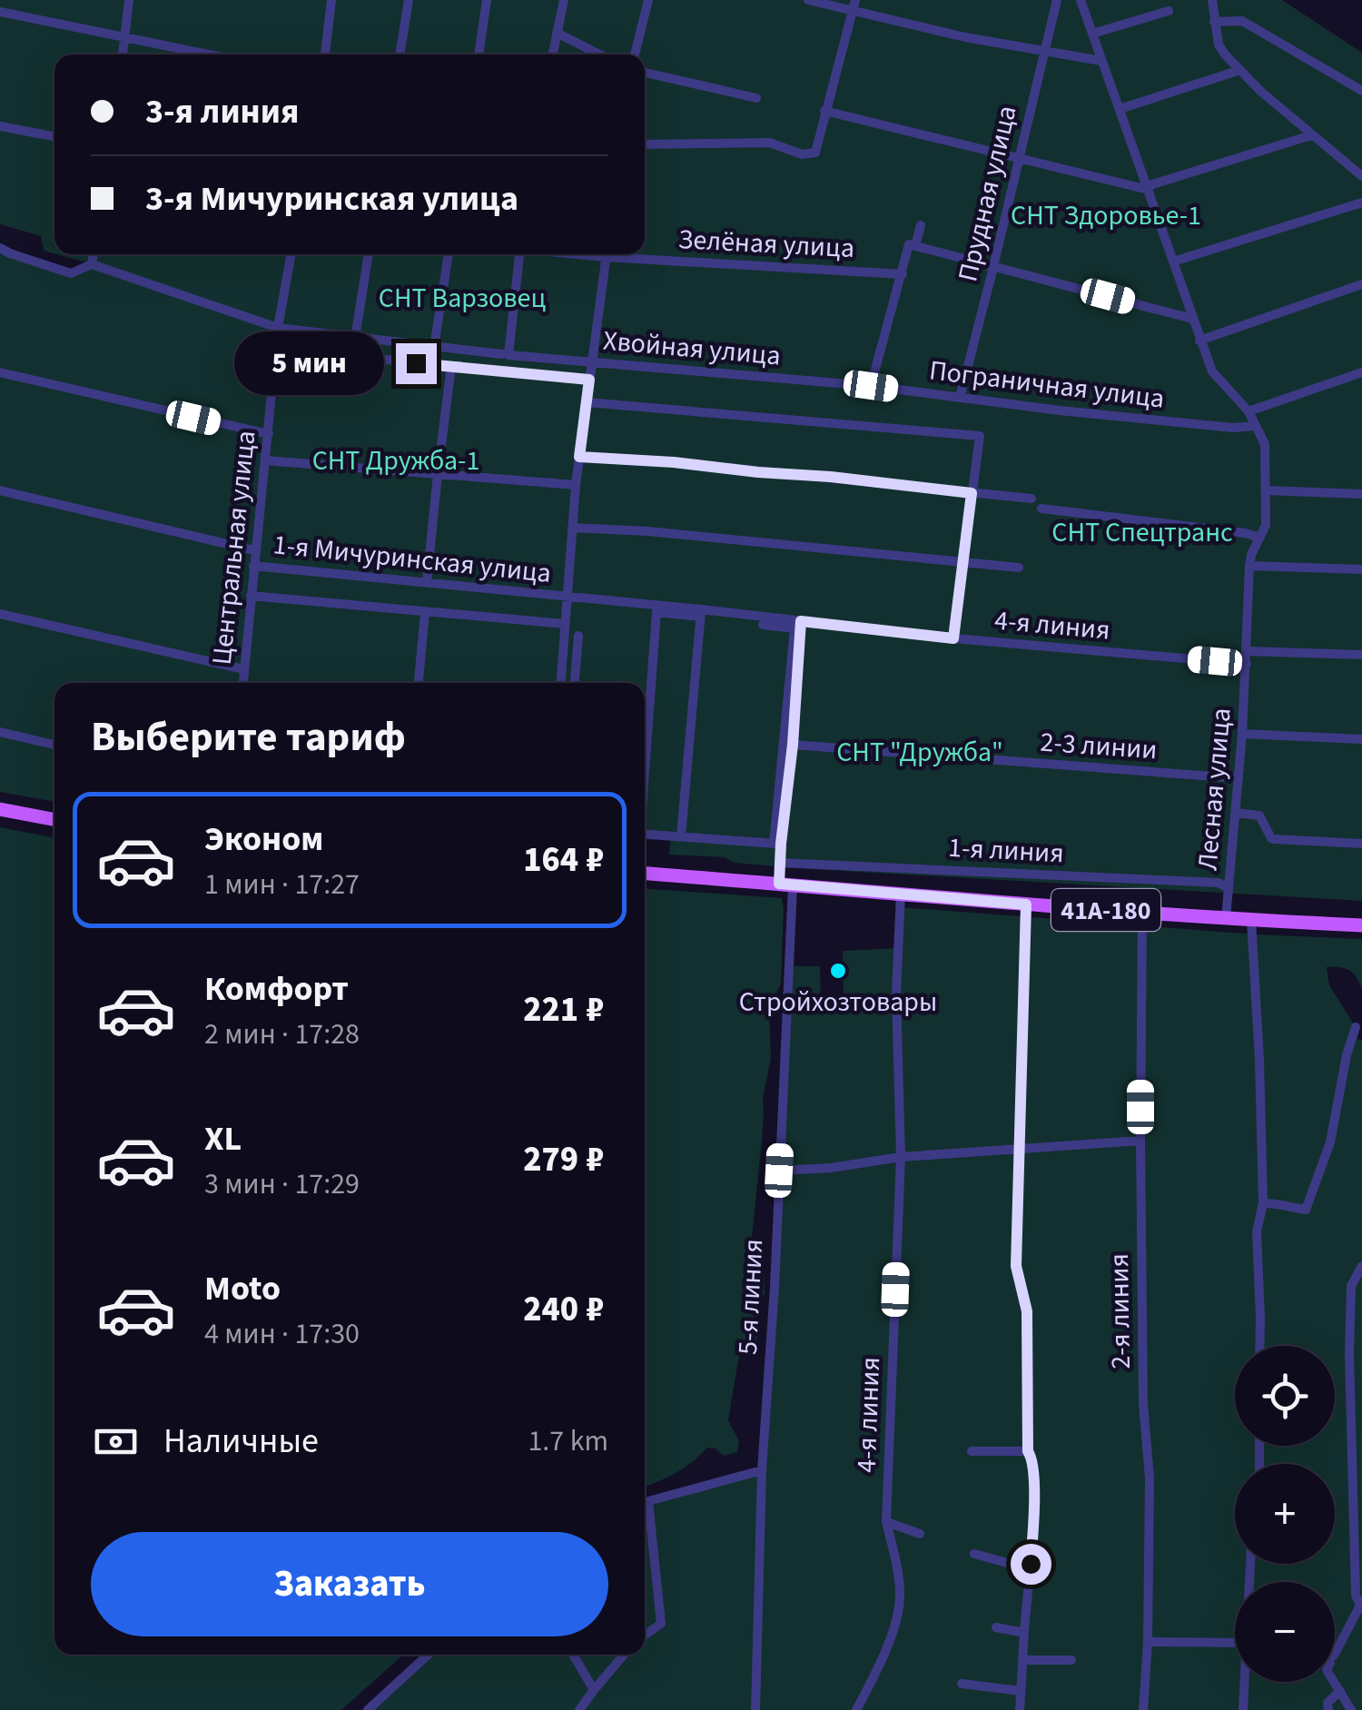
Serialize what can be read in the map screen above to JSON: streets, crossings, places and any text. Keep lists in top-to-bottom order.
{
  "streets": {
    "main road": ["41А-180"],
    "street": [
      "Прудная улица",
      "Зелёная улица",
      "Хвойная улица",
      "Пограничная улица",
      "Центральная улица",
      "1-я Мичуринская улица",
      "4-я линия",
      "2-3 линии",
      "Лесная улица",
      "1-я линия",
      "5-я линия",
      "2-я линия"
    ]
  },
  "crossings": [
    ["Прудная улица", "Пограничная улица"],
    ["Хвойная улица", "Пограничная улица"],
    ["Хвойная улица", "Центральная улица"],
    ["Пограничная улица", "Лесная улица"],
    ["Центральная улица", "1-я Мичуринская улица"],
    ["1-я Мичуринская улица", "4-я линия"],
    ["4-я линия", "Лесная улица"],
    ["4-я линия", "41А-180"],
    ["2-3 линии", "Лесная улица"],
    ["Лесная улица", "1-я линия"],
    ["Лесная улица", "41А-180"],
    ["1-я линия", "5-я линия"],
    ["41А-180", "5-я линия"],
    ["41А-180", "2-я линия"]
  ],
  "parks": [
    "СНТ Здоровье-1",
    "СНТ Варзовец",
    "СНТ Дружба-1",
    "СНТ Спецтранс",
    "СНТ \"Дружба\""
  ],
  "places": ["Стройхозтовары"],
  "page": {
    "banner": ["3-я линия", "3-я Мичуринская улица"],
    "bubble": "5 мин",
    "heading": "Выберите тариф",
    "list": [
      {
        "name": "Эконом",
        "note": "1 мин · 17:27",
        "value": "164 ₽"
      },
      {
        "name": "Комфорт",
        "note": "2 мин · 17:28",
        "value": "221 ₽"
      },
      {
        "name": "XL",
        "note": "3 мин · 17:29",
        "value": "279 ₽"
      },
      {
        "name": "Moto",
        "note": "4 мин · 17:30",
        "value": "240 ₽"
      }
    ],
    "map_buttons": ["+", "−"],
    "pay": ["Наличные", "1.7 km"],
    "buttons": "Заказать"
  }
}
